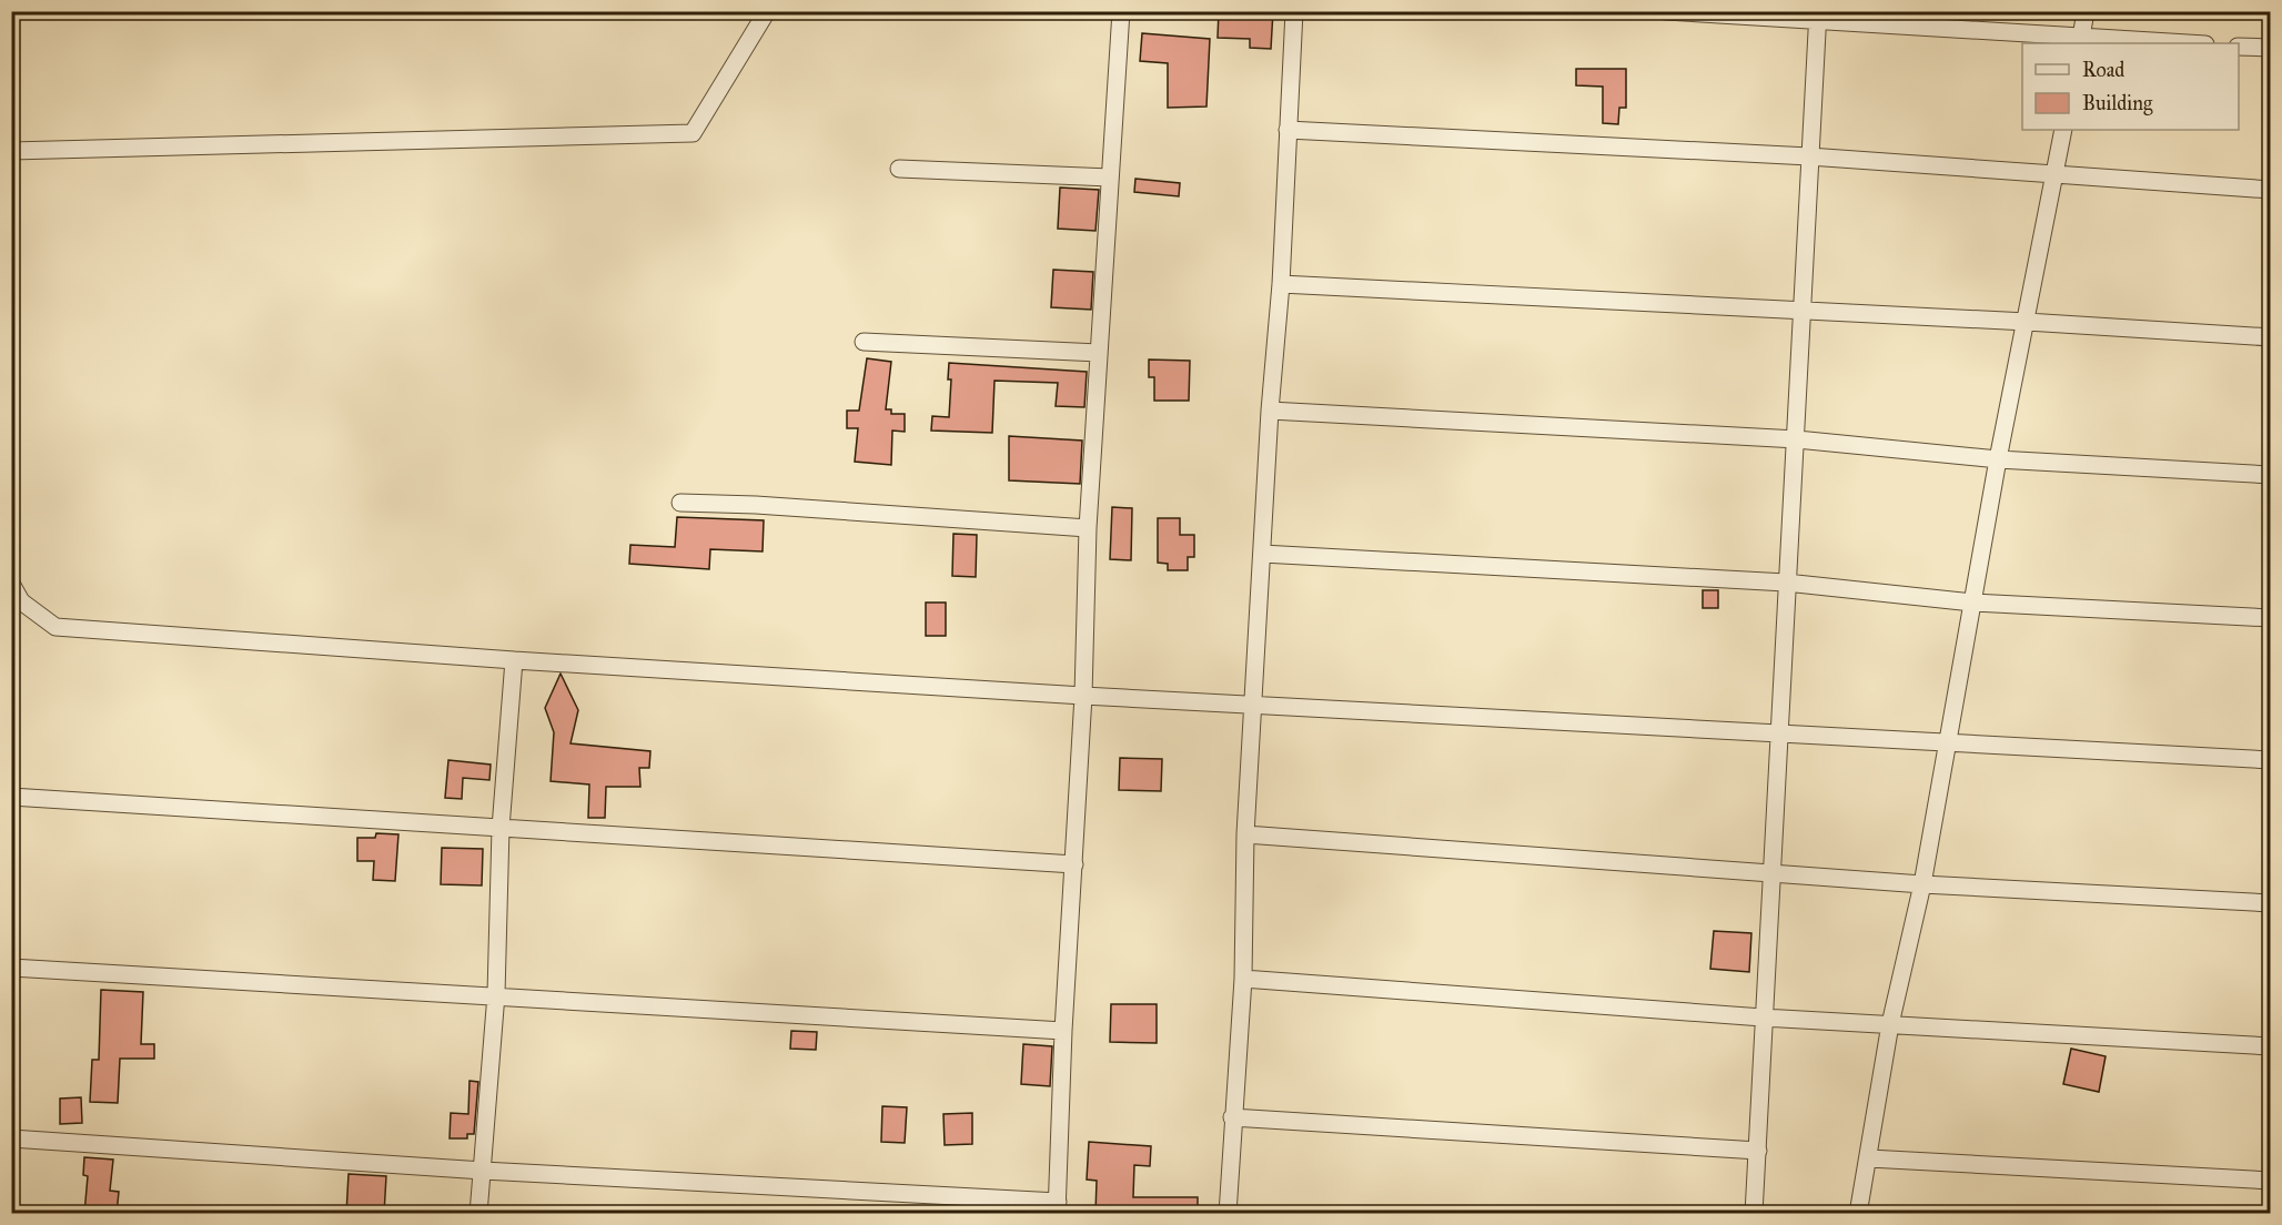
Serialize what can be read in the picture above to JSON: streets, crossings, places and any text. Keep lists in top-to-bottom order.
{
  "legend": ["Road", "Building"]
}
